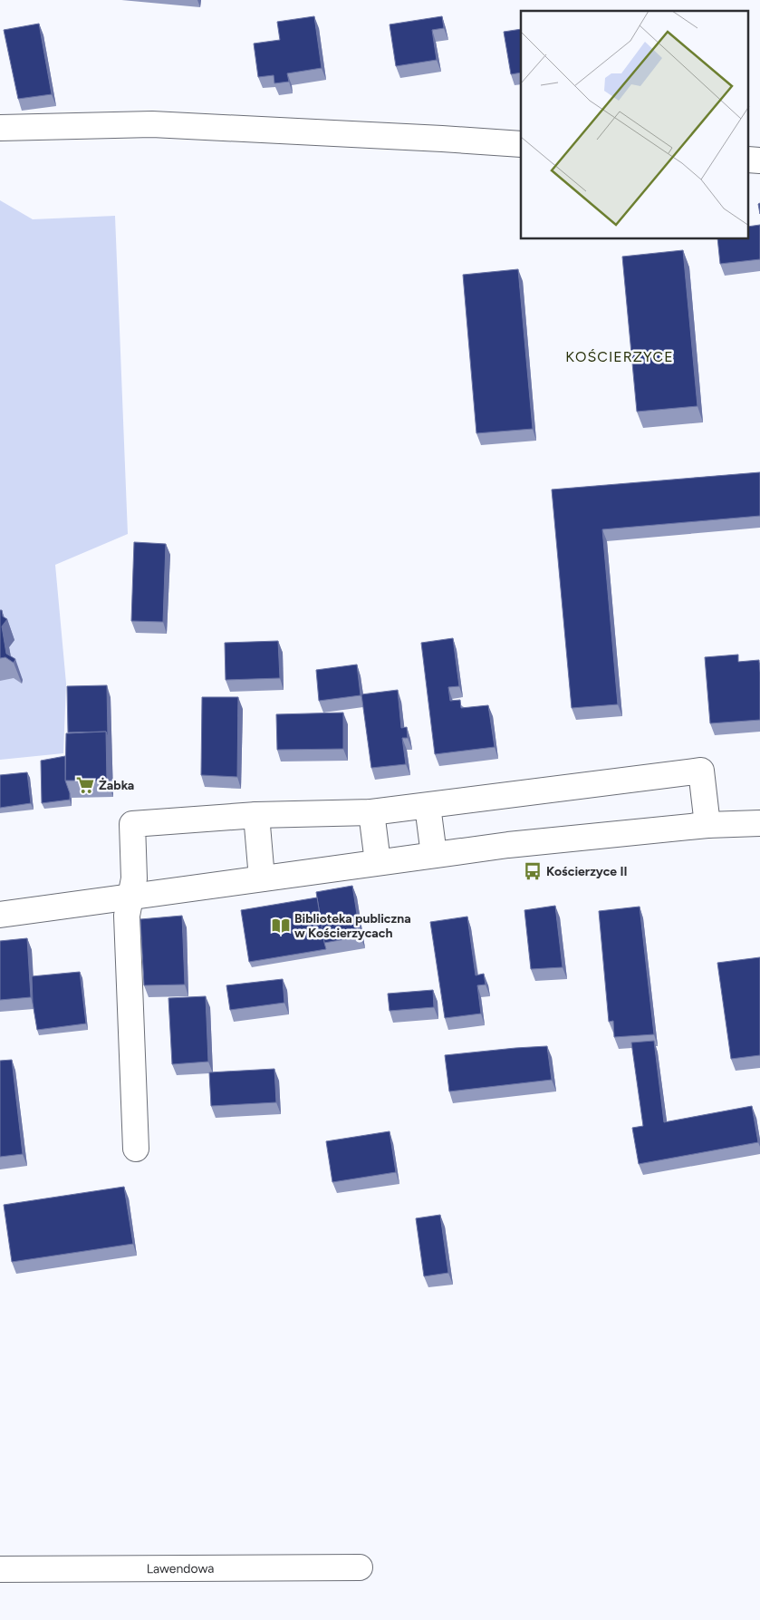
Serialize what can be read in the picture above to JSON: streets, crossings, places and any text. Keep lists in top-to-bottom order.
{
  "streets": {
    "street": ["Lawendowa"]
  },
  "districts": ["KOŚCIERZYCE"],
  "places": {
    "supermarket": ["Żabka"],
    "bus stop": ["Kościerzyce II"],
    "library": ["Biblioteka publiczna w Kościerzycach"]
  }
}
